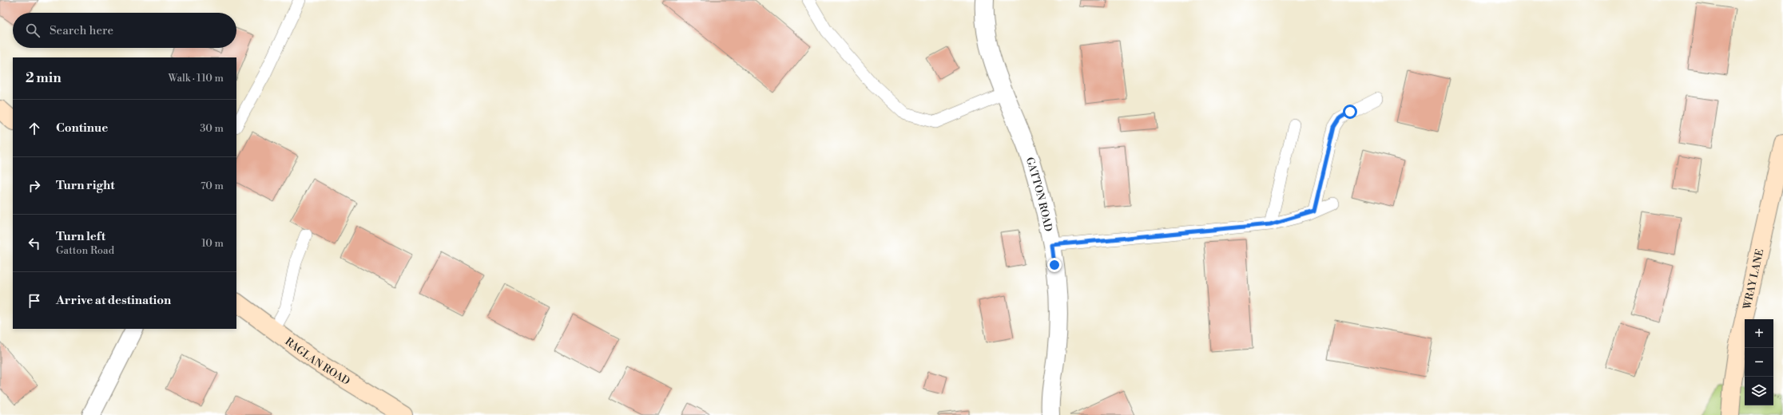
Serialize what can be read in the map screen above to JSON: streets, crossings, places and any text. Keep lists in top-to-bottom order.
{
  "streets": {
    "street": ["GATTON ROAD", "WRAY LANE", "RAGLAN ROAD"]
  },
  "page": {
    "search": "Search here",
    "heading": ["2 min", "Walk · 110 m"],
    "list": [
      ["Continue", "30 m"],
      ["Turn right", "70 m"],
      ["Turn left", "Gatton Road", "10 m"],
      "Arrive at destination"
    ],
    "map_buttons": ["+", "−"]
  }
}
